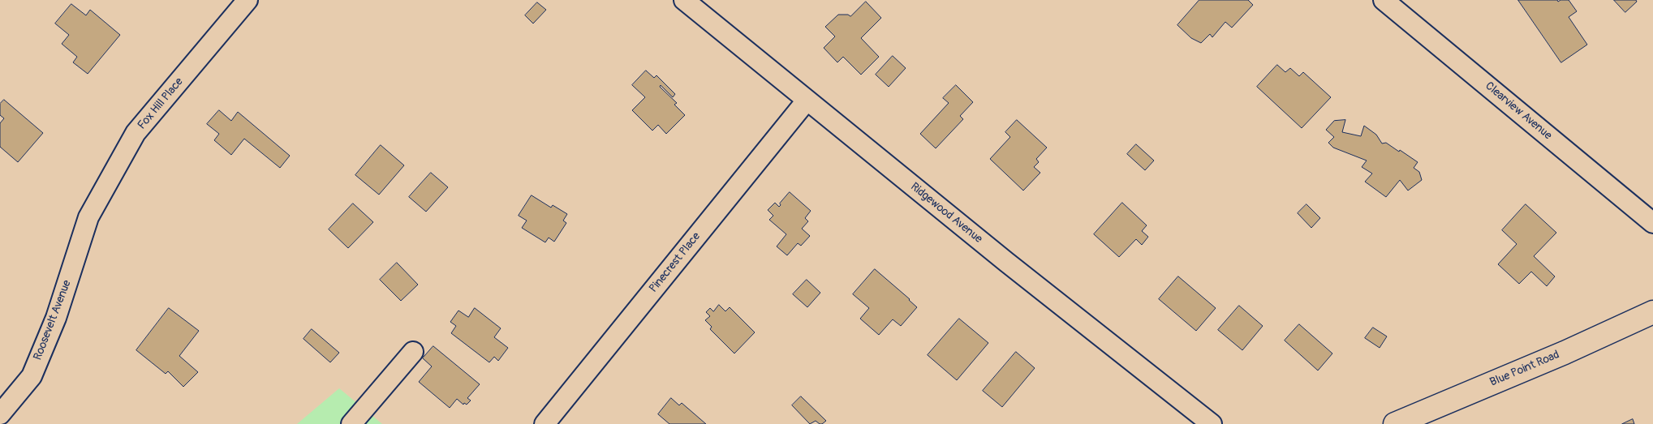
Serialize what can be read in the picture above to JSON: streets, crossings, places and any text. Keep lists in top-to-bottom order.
{
  "streets": {
    "street": [
      "Fox Hill Place",
      "Clearview Avenue",
      "Ridgewood Avenue",
      "Pinecrest Place",
      "Roosevelt Avenue",
      "Blue Point Road"
    ]
  },
  "crossings": [
    ["Fox Hill Place", "Roosevelt Avenue"],
    ["Ridgewood Avenue", "Pinecrest Place"]
  ]
}
